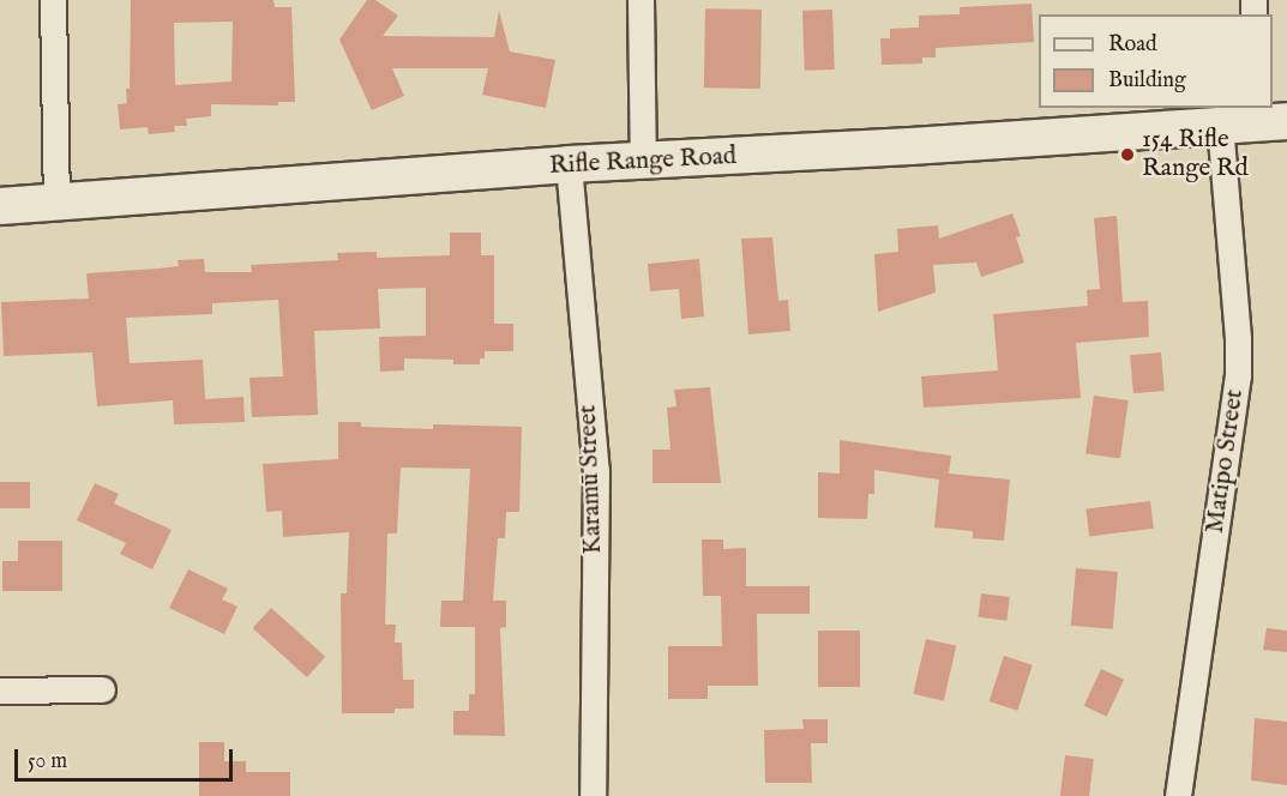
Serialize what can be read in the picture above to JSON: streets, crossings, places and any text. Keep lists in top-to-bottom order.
{
  "streets": {
    "street": ["Rifle Range Road", "Matipo Street", "Karamū Street"]
  },
  "crossings": [
    ["Rifle Range Road", "Matipo Street"],
    ["Rifle Range Road", "Karamū Street"]
  ],
  "places": ["154 Rifle Range Rd"],
  "legend": ["Road", "Building"],
  "scale_bar": "50 m"
}
